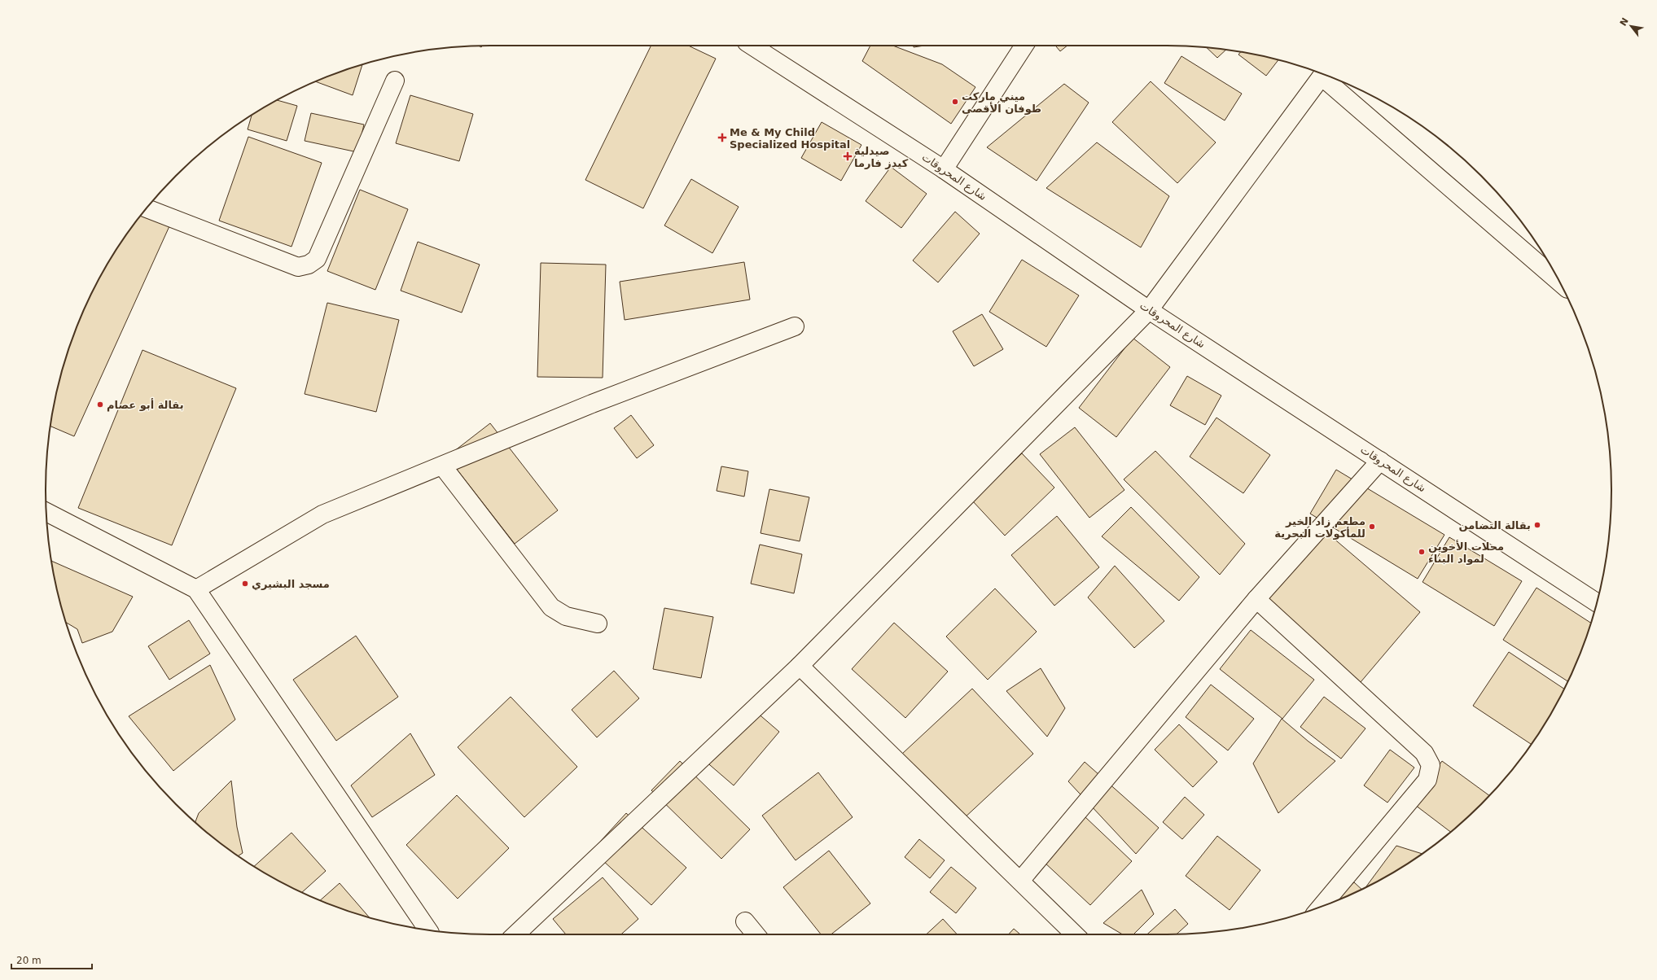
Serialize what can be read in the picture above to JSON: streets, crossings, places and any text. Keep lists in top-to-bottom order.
{
  "streets": {
    "street": ["شارع المحروقات"]
  },
  "places": {
    "other": [
      "ميني ماركت طوفان الأقصى",
      "بقالة أبو عصام",
      "بقالة التضامن",
      "مطعم زاد الخير للمأكولات البحرية",
      "محلات الأخوين لمواد البناء",
      "مسجد البشيري"
    ],
    "health": ["Me & My Child Specialized Hospital", "صيدلية كيدز فارما"]
  },
  "scale_bar": "20 m",
  "north": "top left"
}
